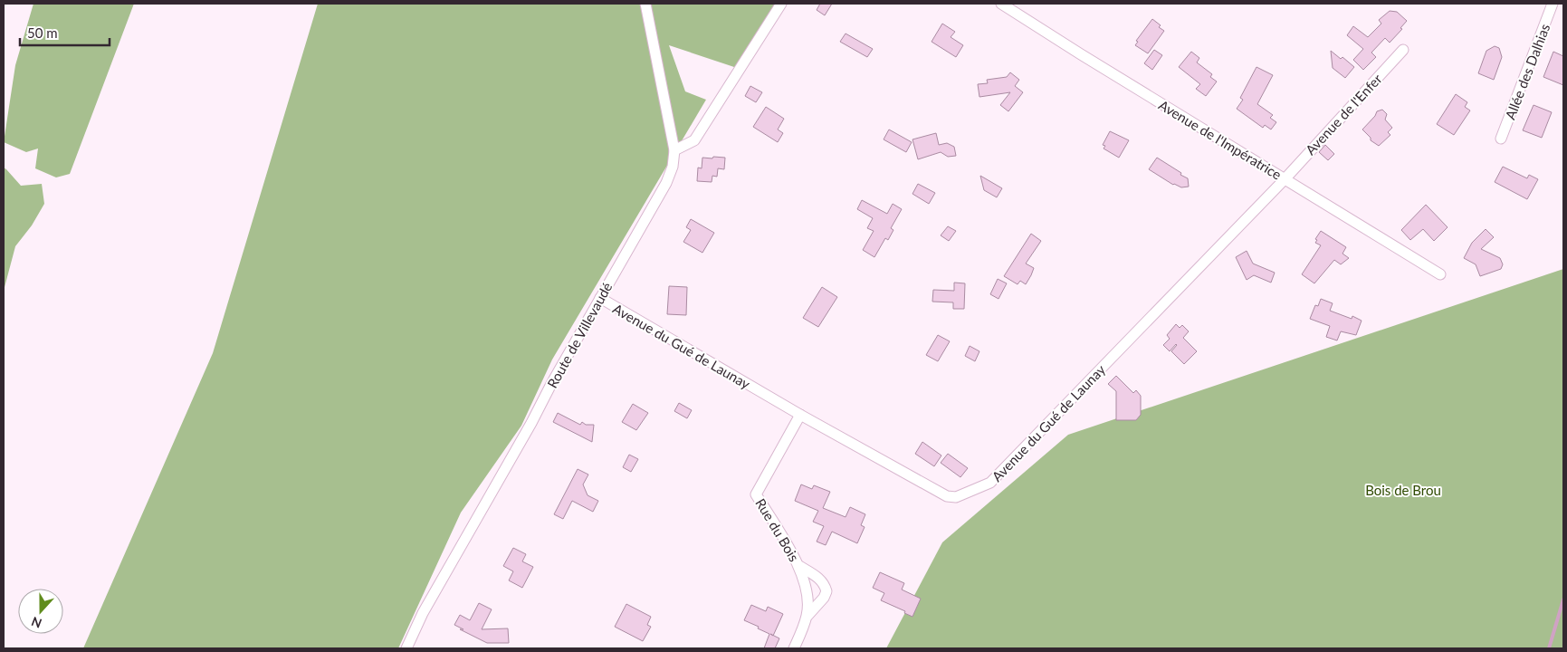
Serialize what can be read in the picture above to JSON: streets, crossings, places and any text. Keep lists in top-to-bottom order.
{
  "streets": {
    "street": [
      "Allée des Dalhias",
      "Avenue de l'Enfer",
      "Avenue de l'Impératrice",
      "Route de Villevaudé",
      "Avenue du Gué de Launay",
      "Rue du Bois"
    ]
  },
  "crossings": [
    ["Avenue de l'Enfer", "Avenue de l'Impératrice"],
    ["Avenue de l'Enfer", "Avenue du Gué de Launay"],
    ["Avenue de l'Impératrice", "Avenue du Gué de Launay"],
    ["Route de Villevaudé", "Avenue du Gué de Launay"],
    ["Avenue du Gué de Launay", "Rue du Bois"]
  ],
  "parks": ["Bois de Brou"],
  "scale_bar": "50 m",
  "north": "bottom"
}
